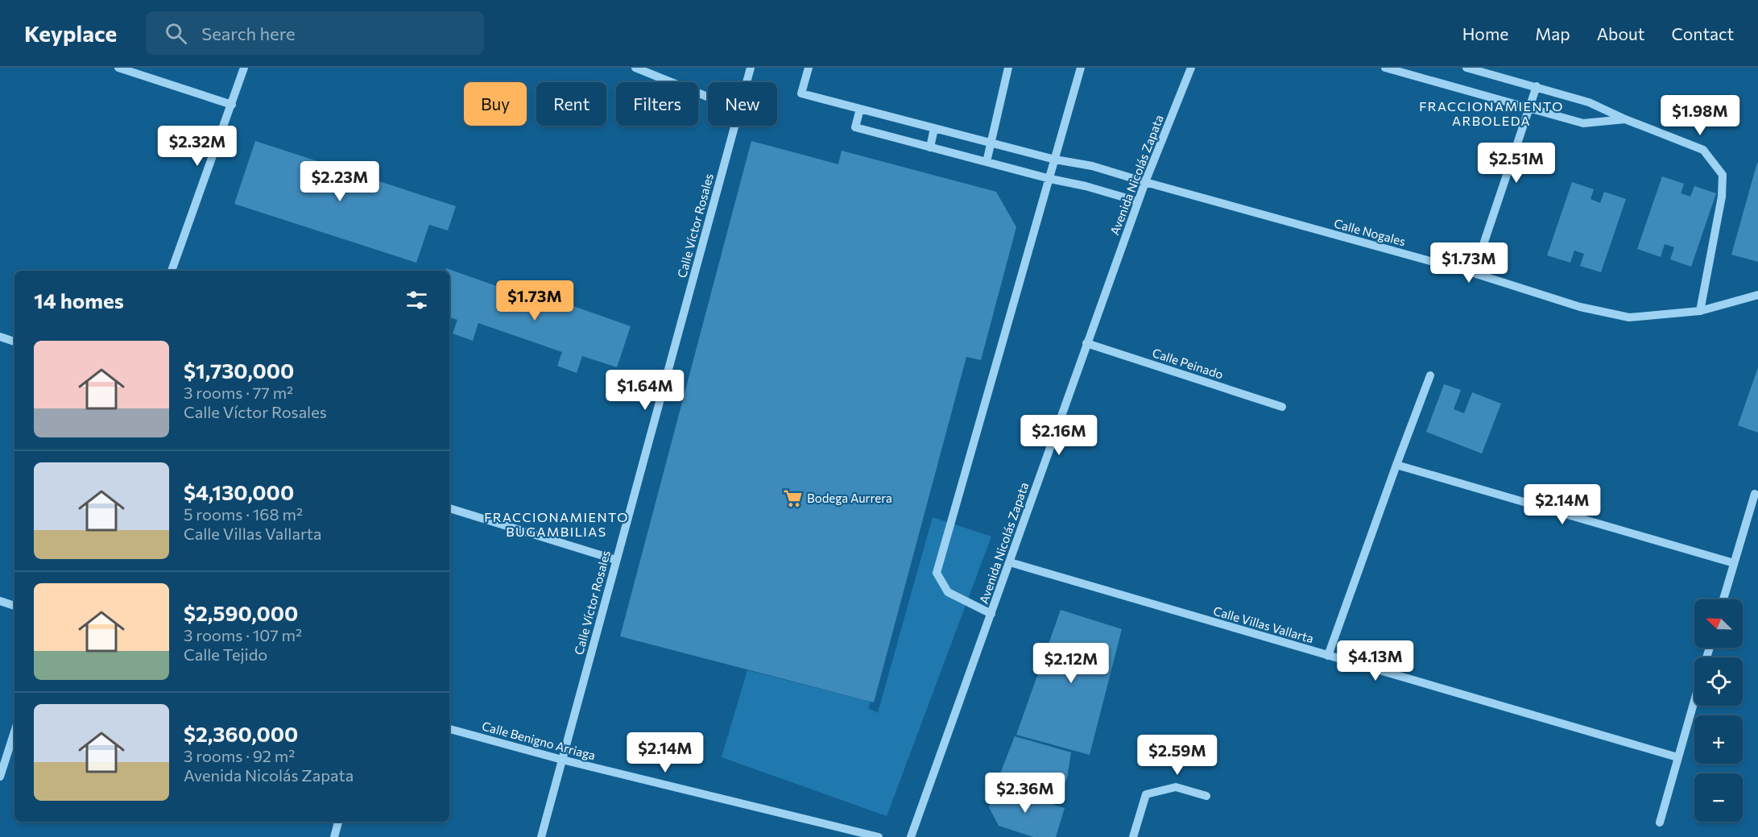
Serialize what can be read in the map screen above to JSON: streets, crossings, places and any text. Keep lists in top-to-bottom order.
{
  "streets": {
    "street": [
      "Avenida Nicolás Zapata",
      "Calle Víctor Rosales",
      "Calle Nogales",
      "Calle Peinado",
      "Calle Villas Vallarta",
      "Calle Benigno Arriaga"
    ]
  },
  "crossings": [
    ["Avenida Nicolás Zapata", "Calle Nogales"],
    ["Avenida Nicolás Zapata", "Calle Peinado"],
    ["Avenida Nicolás Zapata", "Calle Villas Vallarta"],
    ["Calle Víctor Rosales", "Calle Benigno Arriaga"]
  ],
  "districts": ["FRACCIONAMIENTO ARBOLEDA", "FRACCIONAMIENTO BUGAMBILIAS"],
  "places": {
    "supermarket": ["Bodega Aurrera"]
  },
  "north": "top left",
  "page": {
    "header": "Keyplace",
    "search": "Search here",
    "nav": [
      "Home",
      "Map",
      "About",
      "Contact"
    ],
    "chip": [
      "Buy",
      "Rent",
      "Filters",
      "New"
    ],
    "price": [
      "$1.98M",
      "$2.32M",
      "$2.51M",
      "$2.23M",
      "$1.73M",
      "$1.73M",
      "$1.64M",
      "$2.16M",
      "$2.14M",
      "$4.13M",
      "$2.12M",
      "$2.14M",
      "$2.59M",
      "$2.36M"
    ],
    "heading": "14 homes",
    "list": [
      {
        "name": "$1,730,000",
        "note": "3 rooms · 77 m² · Calle Víctor Rosales"
      },
      {
        "name": "$4,130,000",
        "note": "5 rooms · 168 m² · Calle Villas Vallarta"
      },
      {
        "name": "$2,590,000",
        "note": "3 rooms · 107 m² · Calle Tejido"
      },
      {
        "name": "$2,360,000",
        "note": "3 rooms · 92 m² · Avenida Nicolás Zapata"
      }
    ],
    "map_buttons": ["+", "−"]
  }
}
